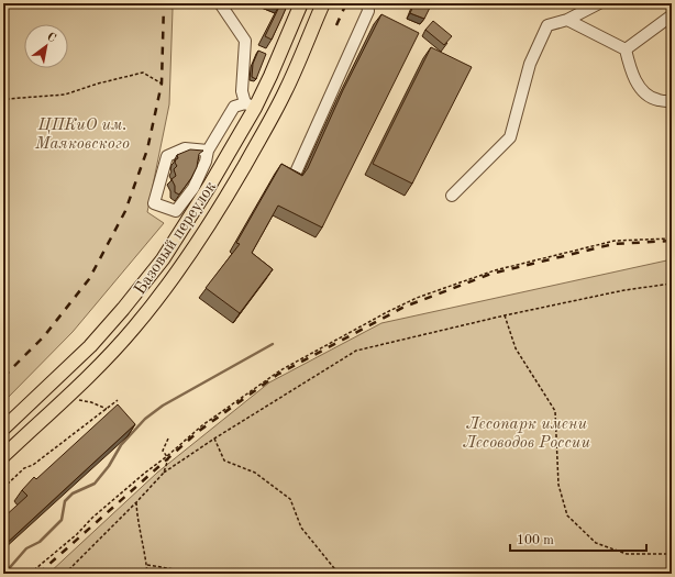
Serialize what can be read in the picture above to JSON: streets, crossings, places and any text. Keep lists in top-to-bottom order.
{
  "streets": {
    "main road": ["Базовый переулок"]
  },
  "parks": ["ЦПКиО им. Маяковского", "Лесопарк имени Лесоводов России"],
  "scale_bar": "100 m",
  "north": "top right"
}
